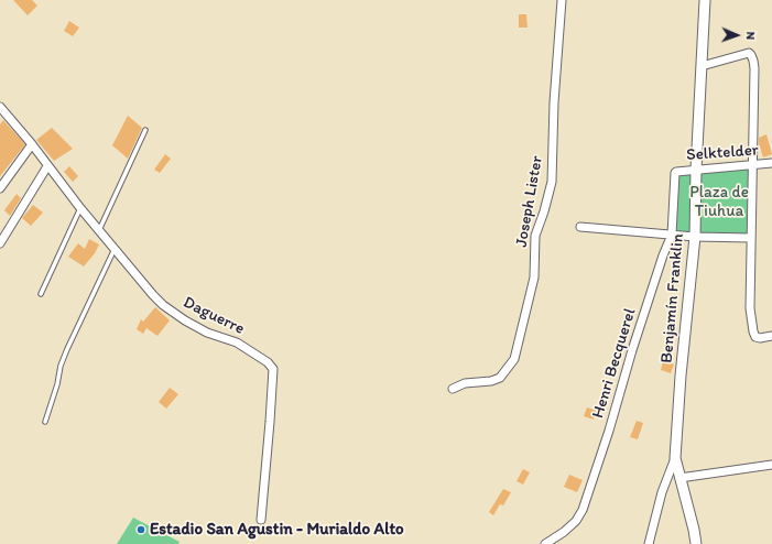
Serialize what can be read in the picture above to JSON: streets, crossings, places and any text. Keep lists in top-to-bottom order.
{
  "streets": {
    "street": [
      "Selktelder",
      "Joseph Lister",
      "Benjamín Franklin",
      "Daguerre",
      "Henri Becquerel"
    ]
  },
  "crossings": [
    ["Selktelder", "Benjamín Franklin"],
    ["Selktelder", "Henri Becquerel"]
  ],
  "parks": ["Plaza de Tiuhua"],
  "places": ["Estadio San Agustin - Murialdo Alto"],
  "north": "right"
}
